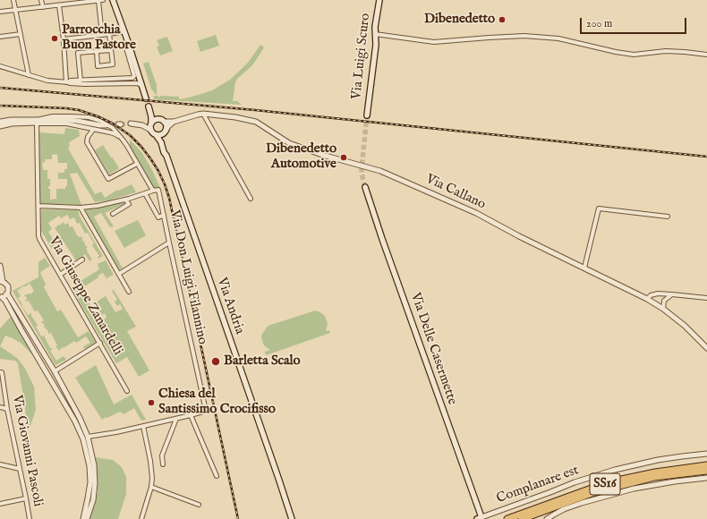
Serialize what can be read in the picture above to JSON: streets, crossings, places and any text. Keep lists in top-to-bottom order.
{
  "streets": {
    "highway": ["SS16"],
    "main road": ["Via Luigi Scuro", "Via Andria", "Via Delle Casermette"],
    "street": [
      "Via Callano",
      "Via Don Luigi Filannino",
      "Via Giuseppe Zanardelli",
      "Via Giovanni Pascoli",
      "Complanare est"
    ]
  },
  "crossings": [
    ["Via Callano", "Via Andria"],
    ["Via Delle Casermette", "Complanare est"]
  ],
  "places": [
    "Dibenedetto",
    "Parrocchia Buon Pastore",
    "Dibenedetto Automotive",
    "Barletta Scalo",
    "Chiesa del Santissimo Crocifisso"
  ],
  "scale_bar": "200 m"
}
